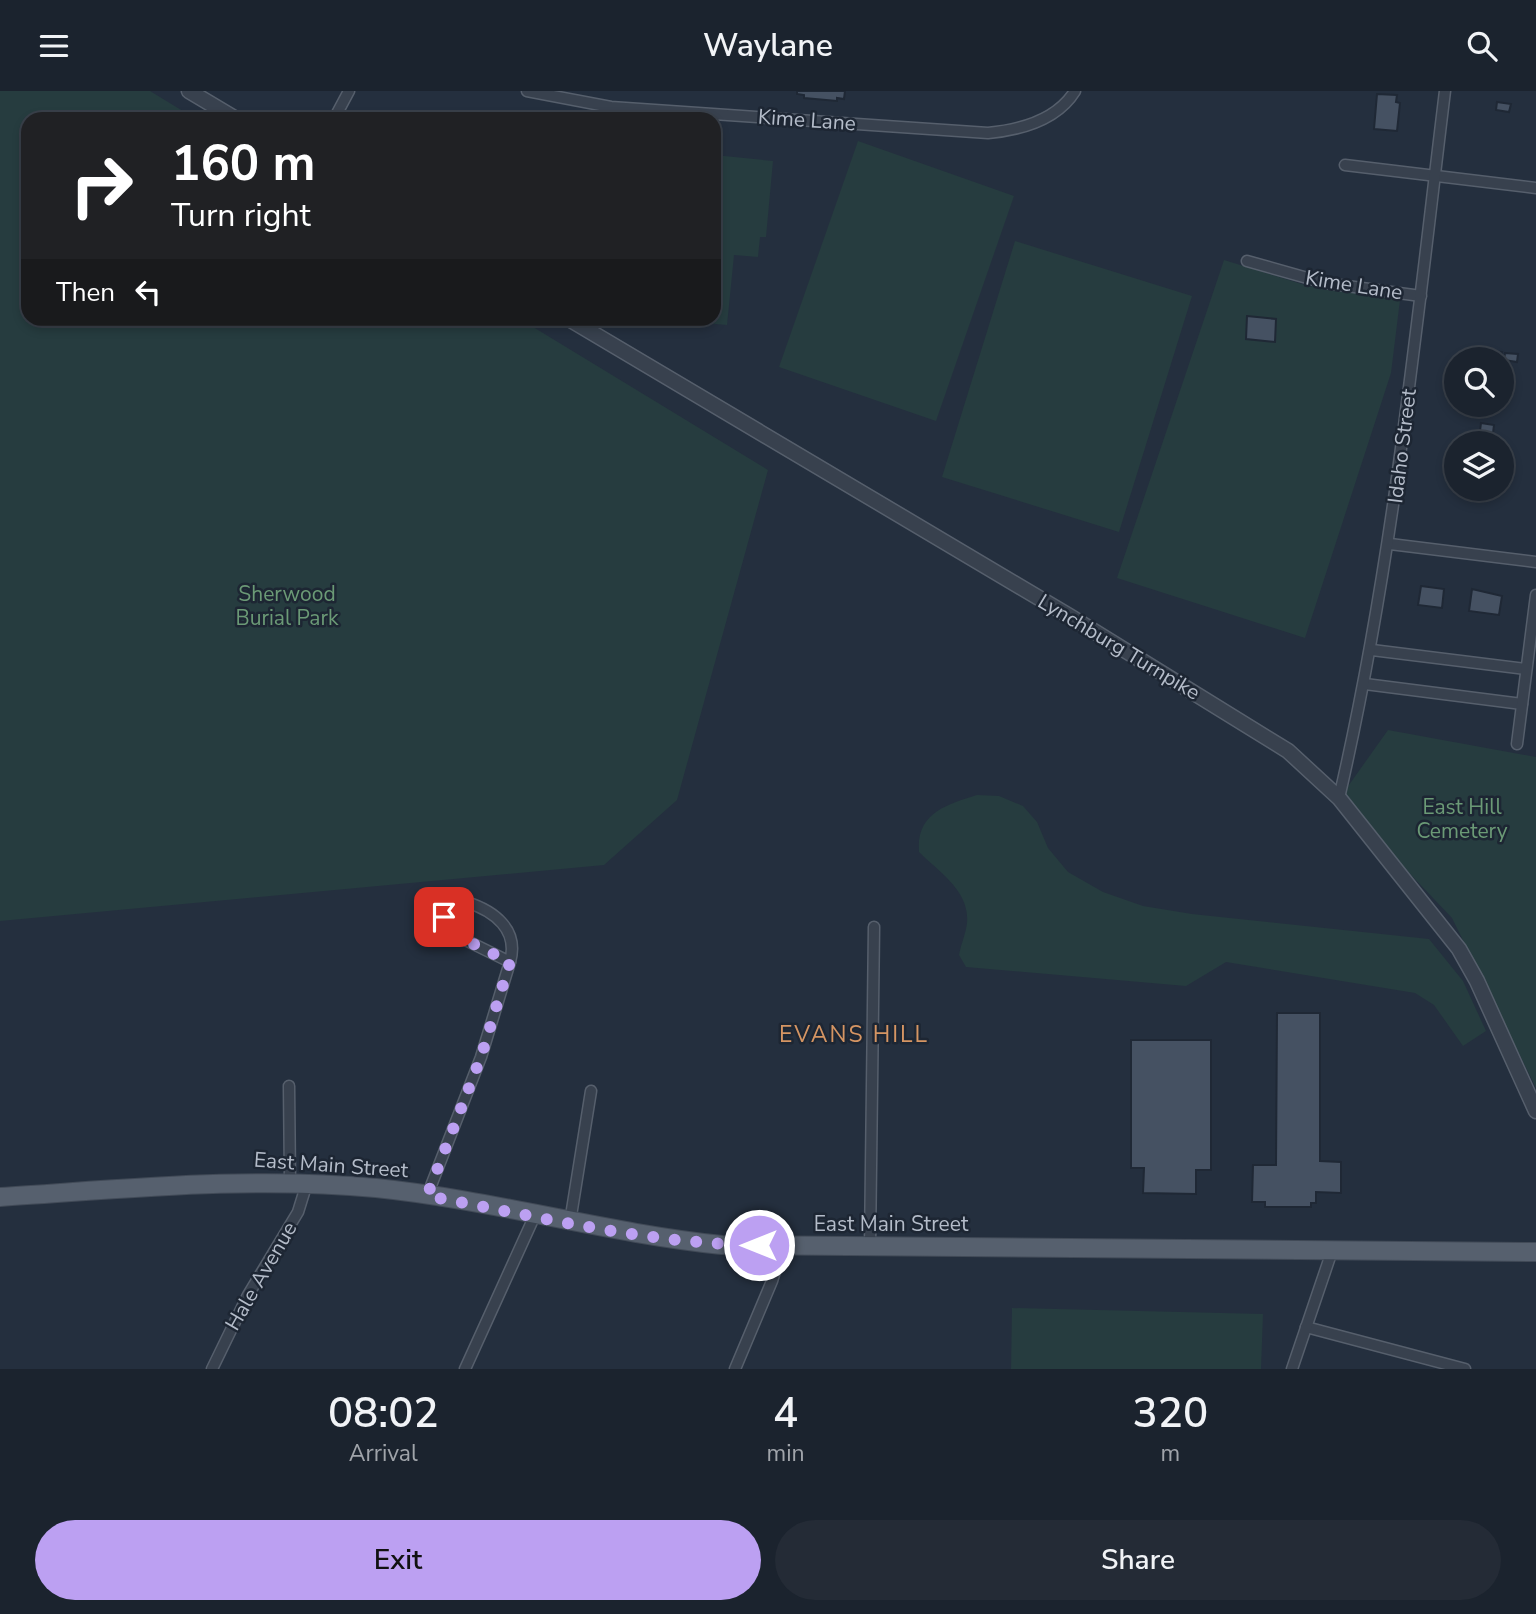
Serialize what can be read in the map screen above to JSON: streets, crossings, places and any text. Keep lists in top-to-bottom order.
{
  "streets": {
    "main road": ["East Main Street"],
    "street": [
      "Kime Lane",
      "Idaho Street",
      "Lynchburg Turnpike",
      "Hale Avenue"
    ]
  },
  "crossings": [
    ["Kime Lane", "Idaho Street"],
    ["Idaho Street", "Lynchburg Turnpike"],
    ["East Main Street", "Hale Avenue"]
  ],
  "districts": ["EVANS HILL"],
  "parks": ["Sherwood Burial Park", "East Hill Cemetery"],
  "page": {
    "header": "Waylane",
    "turn": ["160 m", "Turn right"],
    "then": "Then",
    "eta": [
      "08:02",
      "Arrival",
      "4",
      "min",
      "320",
      "m"
    ],
    "buttons": ["Exit", "Share"]
  }
}
